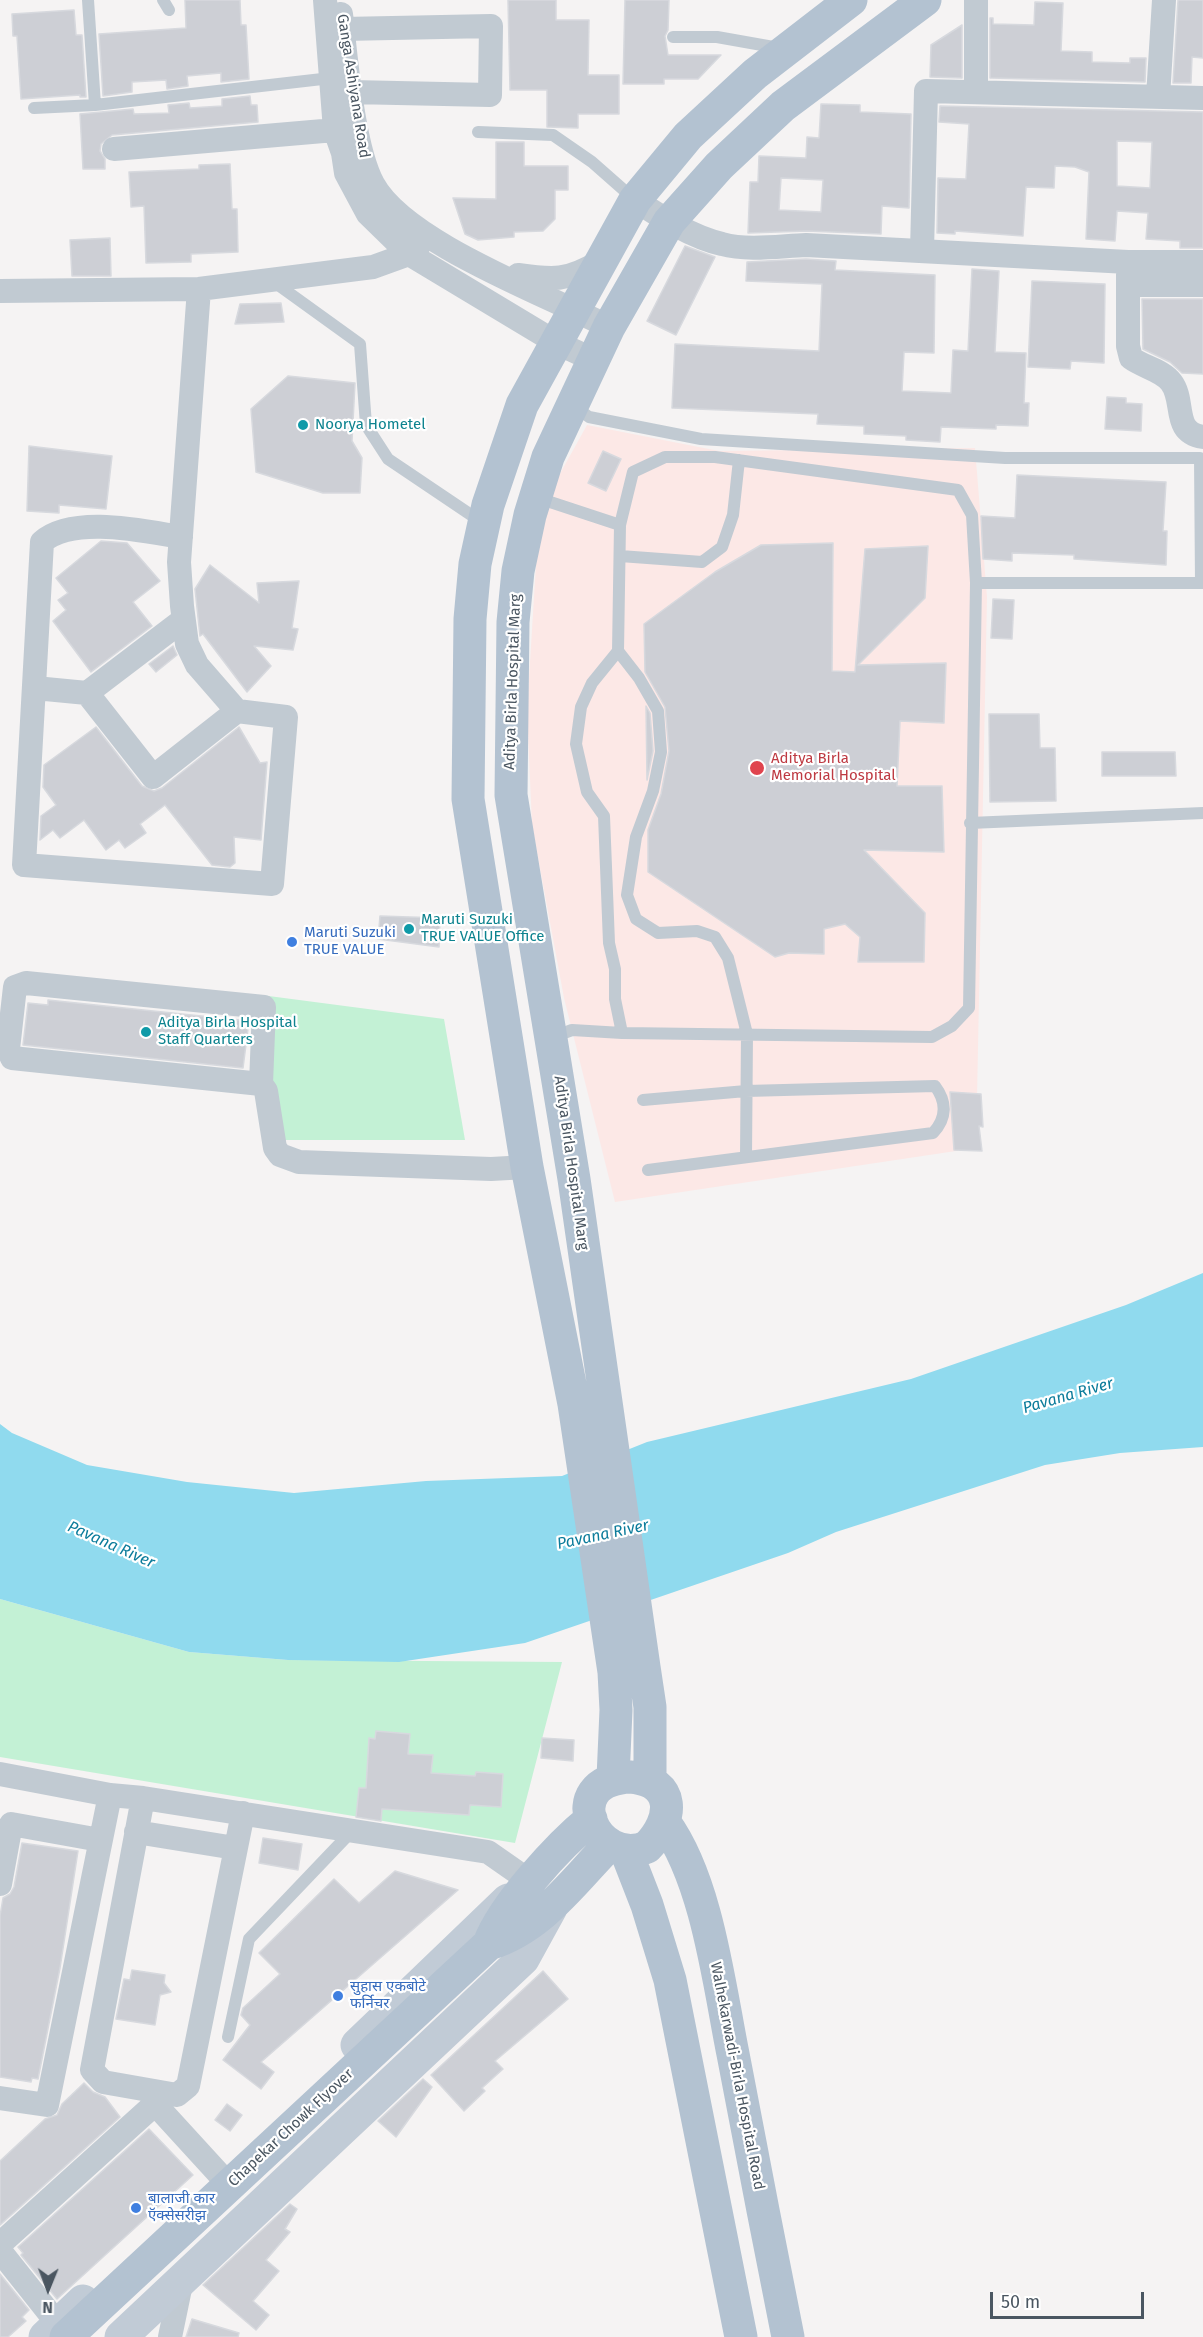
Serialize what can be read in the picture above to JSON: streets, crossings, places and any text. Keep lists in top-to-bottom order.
{
  "streets": {
    "main road": ["Aditya Birla Hospital Marg", "Walhekarwadi-Birla Hospital Road", "Chapekar Chowk Flyover"],
    "street": ["Ganga Ashiyana Road"]
  },
  "crossings": [
    ["Ganga Ashiyana Road", "Aditya Birla Hospital Marg"],
    ["Walhekarwadi-Birla Hospital Road", "Chapekar Chowk Flyover"]
  ],
  "water": ["Pavana River"],
  "places": [
    "Noorya Hometel",
    "Aditya Birla Memorial Hospital",
    "Maruti Suzuki TRUE VALUE Office",
    "Maruti Suzuki TRUE VALUE",
    "Aditya Birla Hospital Staff Quarters",
    "सुहास एकबोटे फर्निचर",
    "बालाजी कार ऍक्सेसरीझ"
  ],
  "scale_bar": "50 m",
  "north": "bottom"
}
